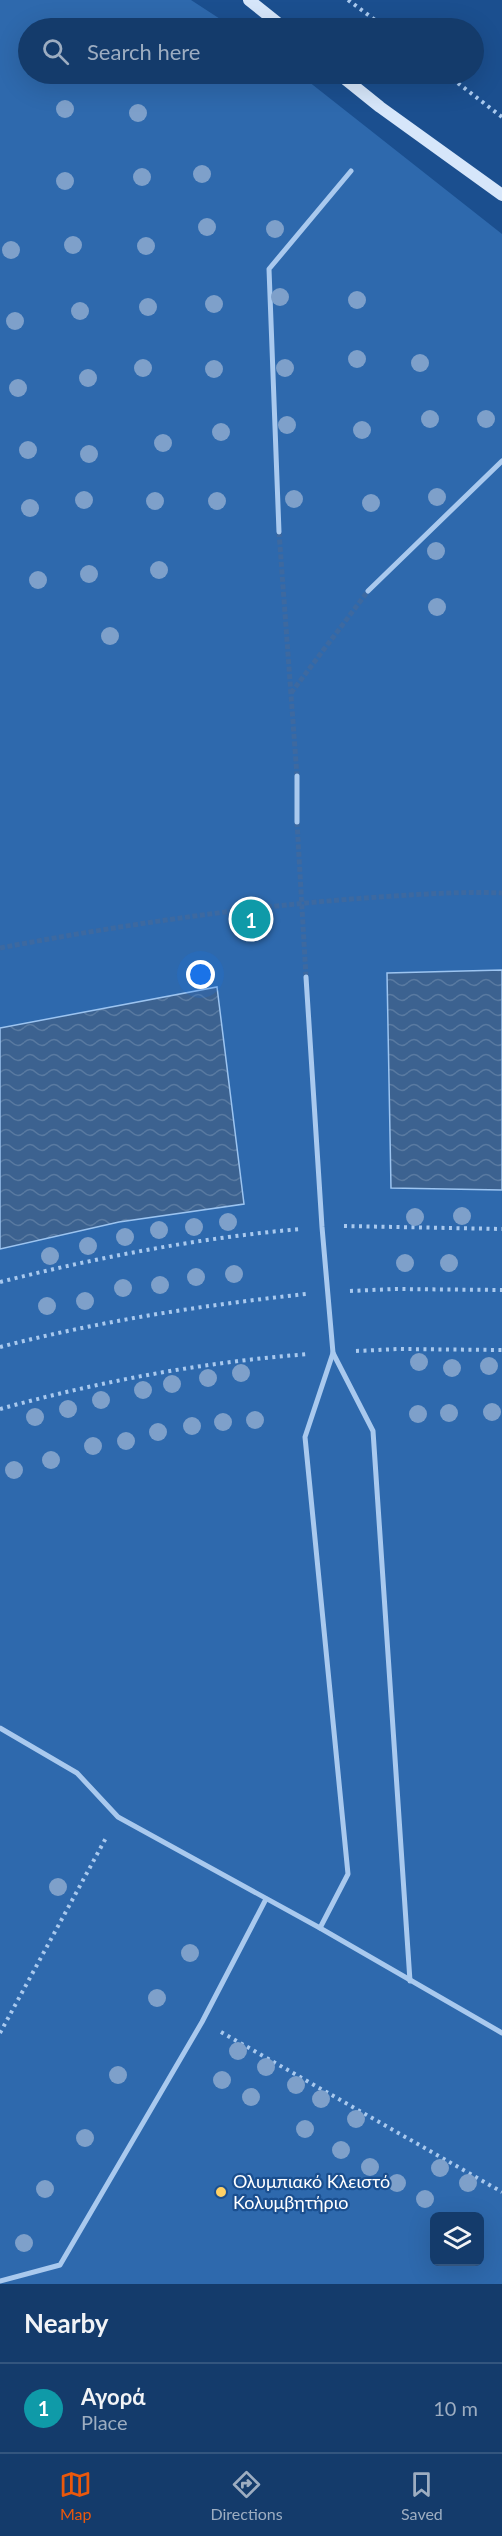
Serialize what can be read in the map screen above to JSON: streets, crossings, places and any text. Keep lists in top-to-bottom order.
{
  "places": ["Ολυμπιακό Κλειστό Κολυμβητήριο"],
  "page": {
    "search": "Search here",
    "pins": "1",
    "heading": "Nearby",
    "list": [
      {
        "mark": "1",
        "name": "Αγορά",
        "note": "Place",
        "value": "10 m"
      }
    ],
    "nav": ["Map", "Directions", "Saved"]
  }
}
